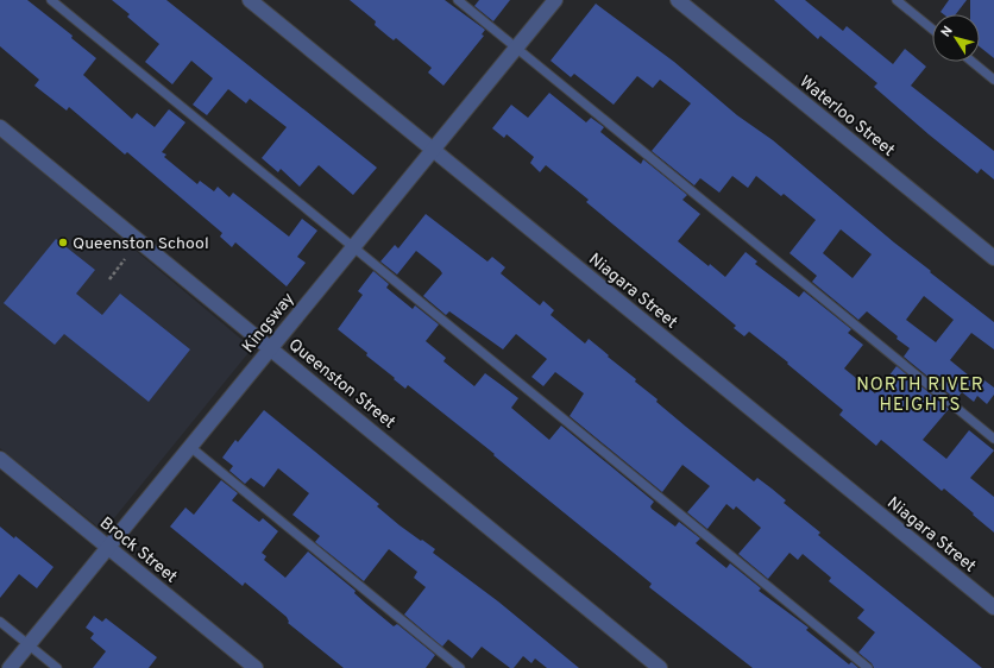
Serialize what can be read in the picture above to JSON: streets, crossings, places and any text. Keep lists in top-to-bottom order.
{
  "streets": {
    "street": [
      "Waterloo Street",
      "Niagara Street",
      "Kingsway",
      "Queenston Street",
      "Brock Street"
    ]
  },
  "crossings": [
    ["Niagara Street", "Kingsway"],
    ["Kingsway", "Queenston Street"],
    ["Kingsway", "Brock Street"]
  ],
  "districts": ["NORTH RIVER HEIGHTS"],
  "places": ["Queenston School"],
  "north": "top left"
}
